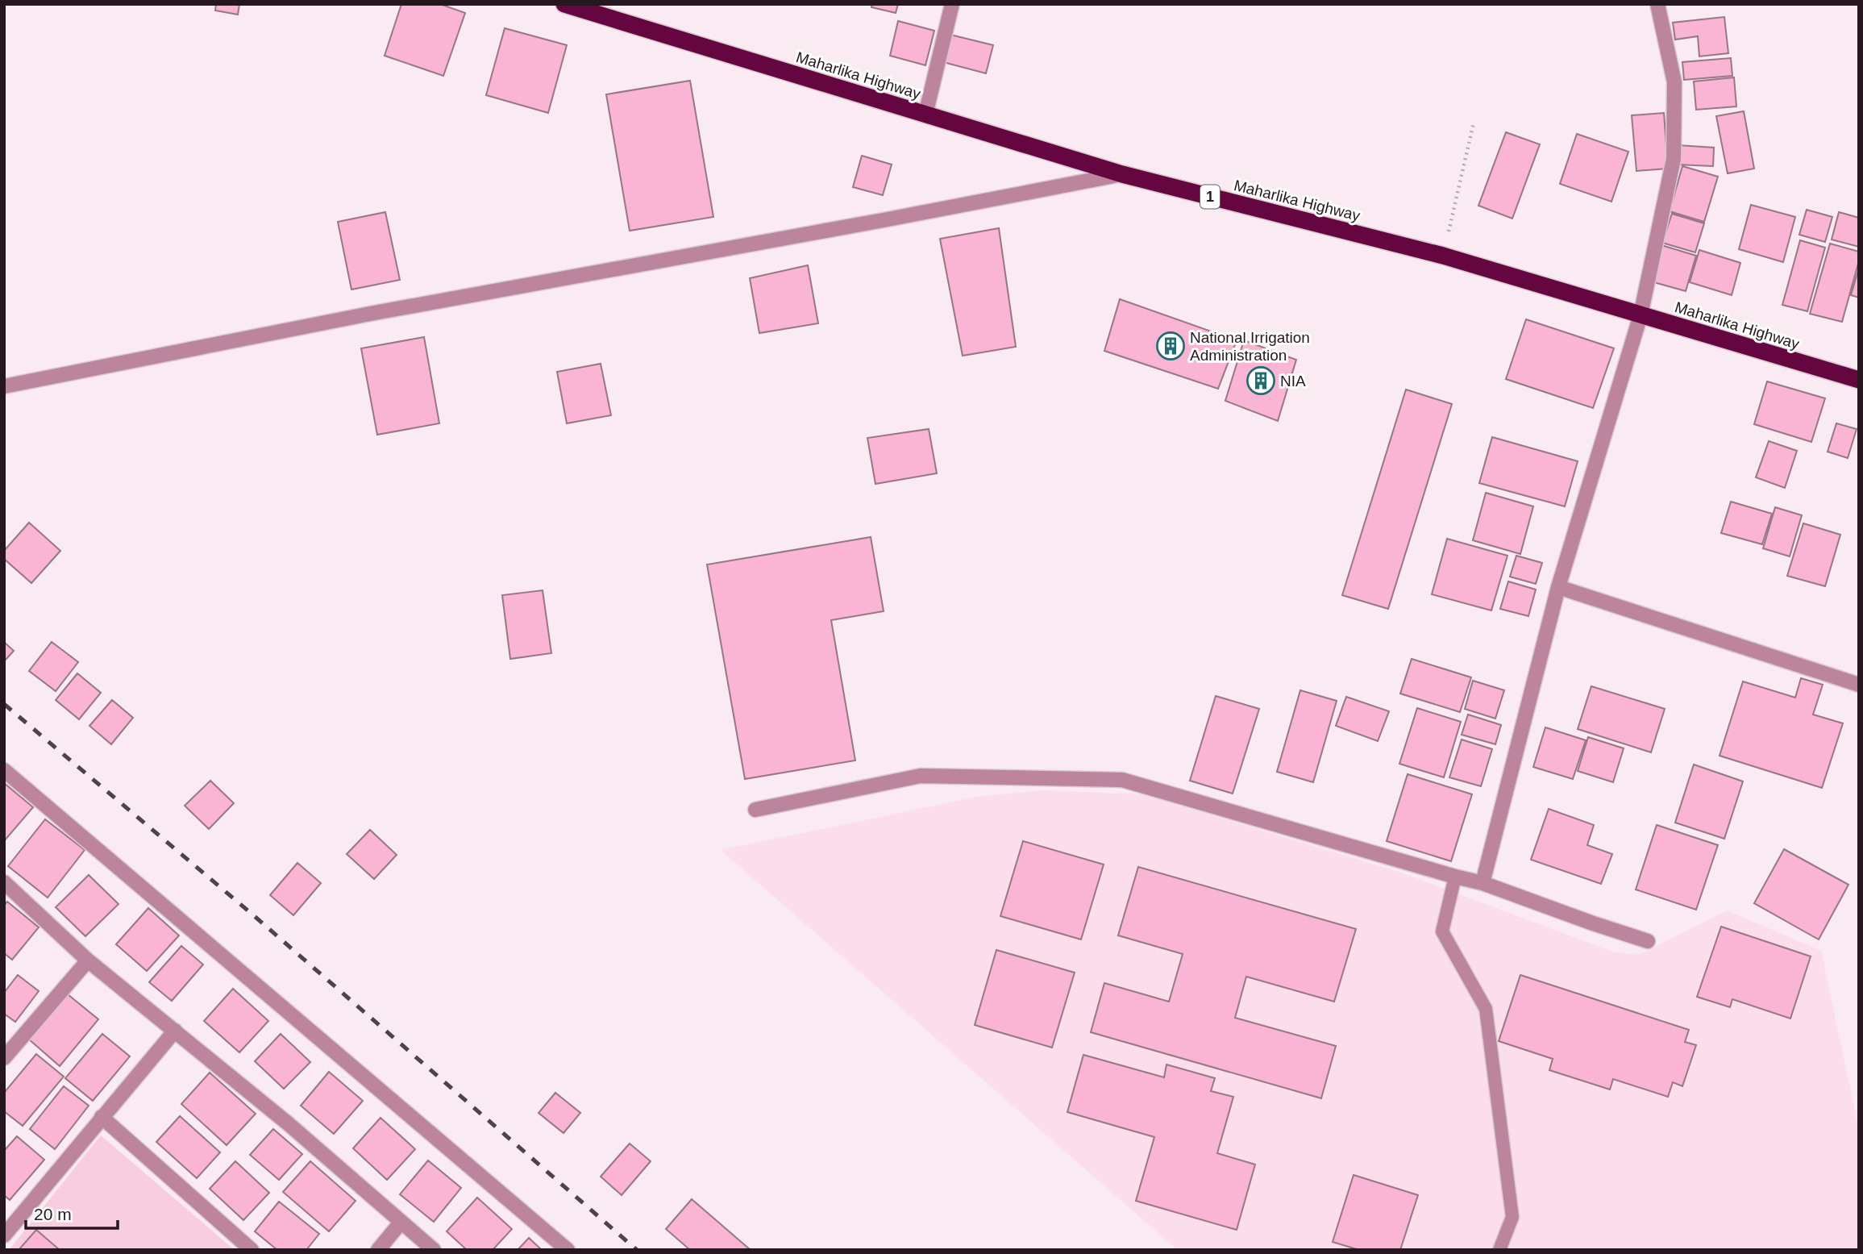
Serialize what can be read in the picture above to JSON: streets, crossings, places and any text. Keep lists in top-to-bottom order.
{
  "streets": {
    "highway": ["Maharlika Highway", "1"]
  },
  "places": {
    "building": ["National Irrigation Administration", "NIA"]
  },
  "scale_bar": "20 m"
}
